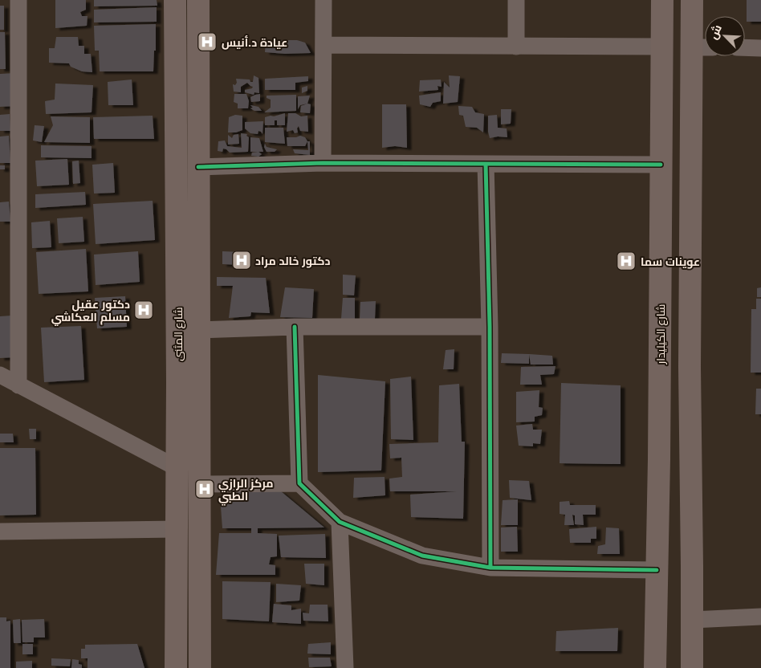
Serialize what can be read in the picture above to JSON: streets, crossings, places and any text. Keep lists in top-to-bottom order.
{
  "streets": {
    "main road": ["شارع المثنى", "شارع الكيليدار"]
  },
  "places": {
    "hospital": [
      "عيادة د.أنيس",
      "دكتور خالد مراد",
      "عوينات سما",
      "دكتور عقيل مسلم العكاشي",
      "مركز الرازي الطبي"
    ]
  },
  "north": "top left"
}
